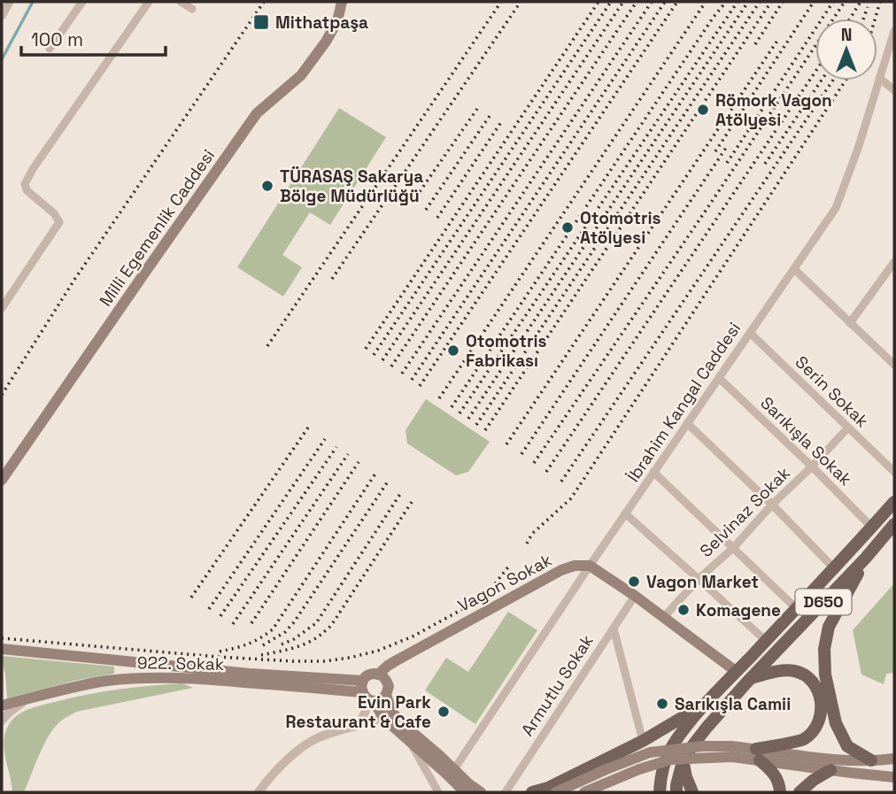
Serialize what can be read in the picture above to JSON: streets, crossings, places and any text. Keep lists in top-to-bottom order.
{
  "streets": {
    "main road": [
      "Milli Egemenlik Caddesi",
      "Vagon Sokak",
      "D650",
      "922. Sokak"
    ],
    "street": [
      "Serin Sokak",
      "İbrahim Kangal Caddesi",
      "Sarıkışla Sokak",
      "Selvinaz Sokak",
      "Armutlu Sokak"
    ]
  },
  "crossings": [
    ["Serin Sokak", "İbrahim Kangal Caddesi"],
    ["Serin Sokak", "Selvinaz Sokak"],
    ["İbrahim Kangal Caddesi", "Sarıkışla Sokak"],
    ["İbrahim Kangal Caddesi", "Vagon Sokak"],
    ["Sarıkışla Sokak", "Selvinaz Sokak"],
    ["Vagon Sokak", "922. Sokak"]
  ],
  "places": {
    "transit": ["Mithatpaşa"],
    "other": [
      "Römork Vagon Atölyesi",
      "TÜRASAŞ Sakarya Bölge Müdürlüğü",
      "Otomotris Atölyesi",
      "Otomotris Fabrikası",
      "Vagon Market",
      "Komagene",
      "Sarıkışla Camii",
      "Evin Park Restaurant & Cafe"
    ]
  },
  "scale_bar": "100 m",
  "north": "top"
}
